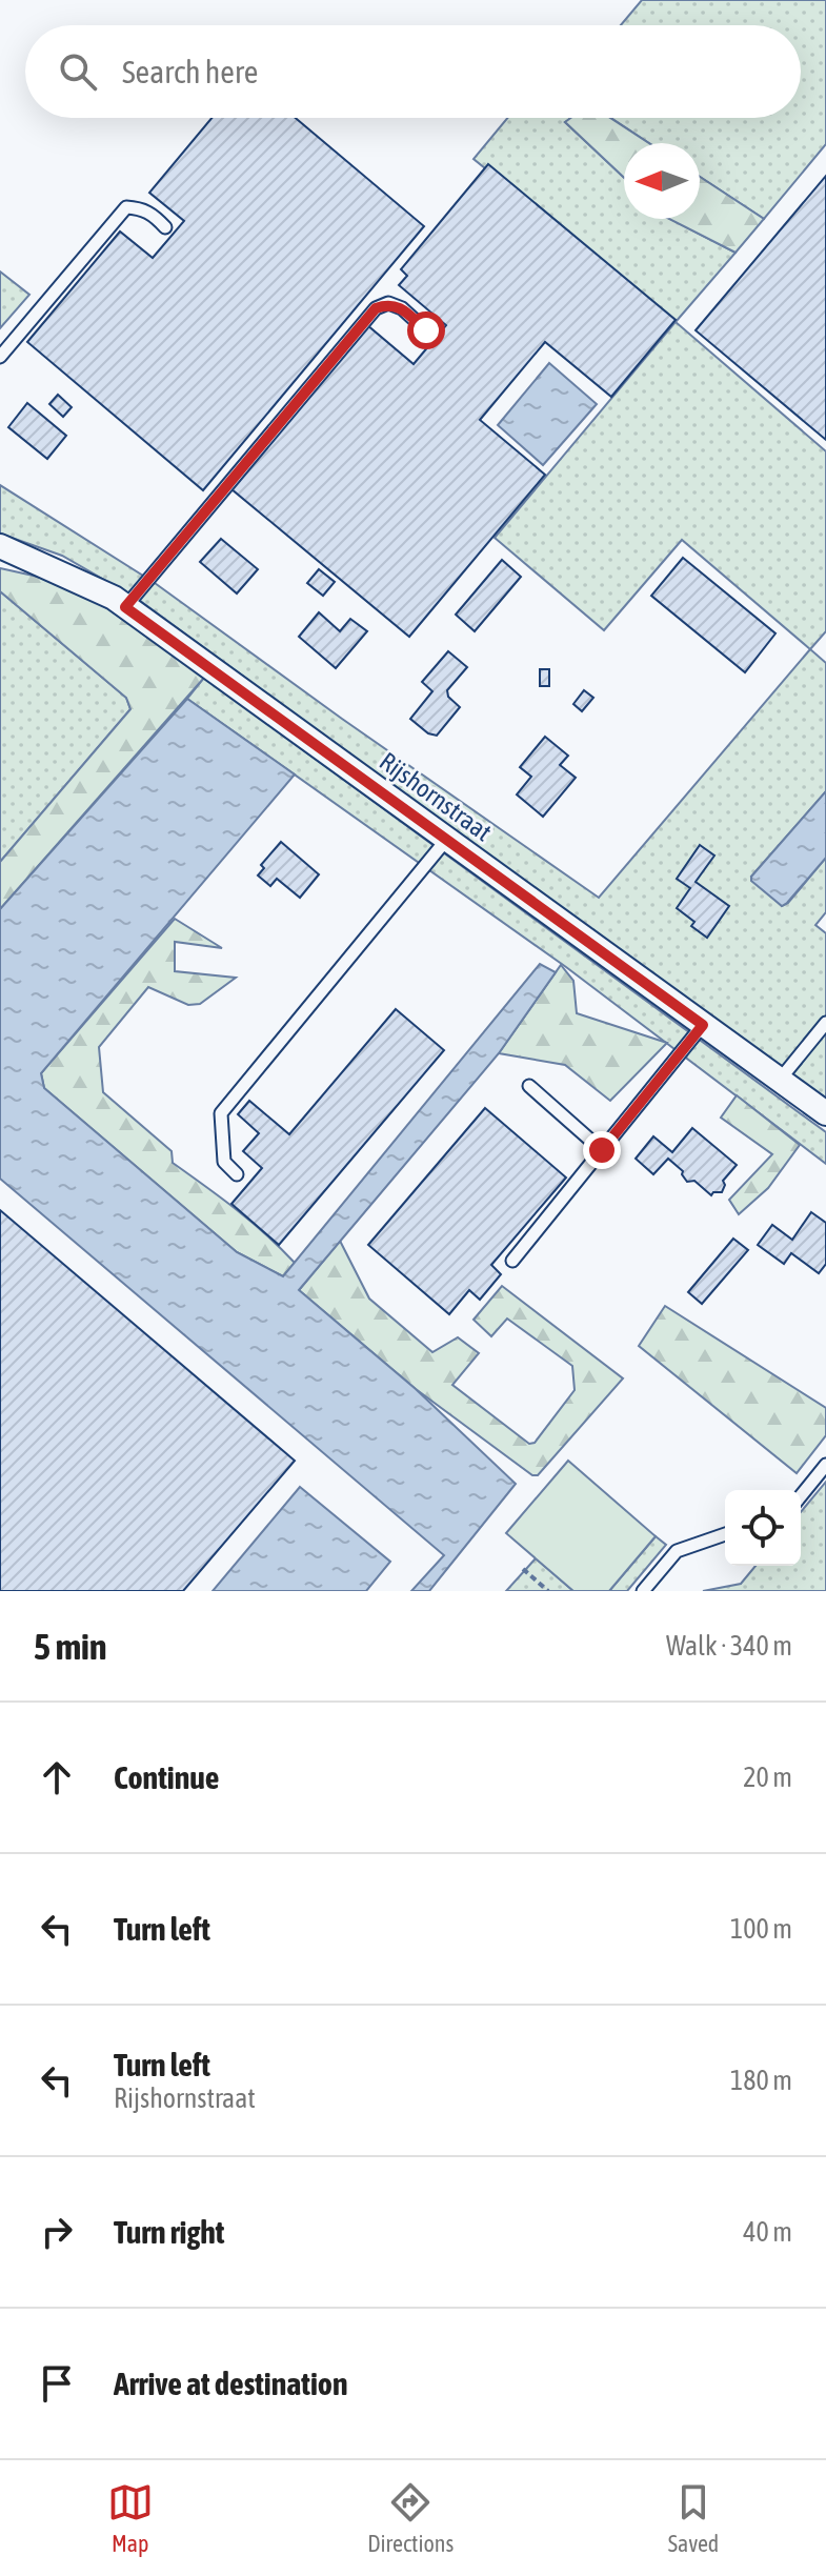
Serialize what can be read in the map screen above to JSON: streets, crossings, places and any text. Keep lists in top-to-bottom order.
{
  "streets": {
    "street": ["Rijshornstraat"]
  },
  "north": "left",
  "page": {
    "search": "Search here",
    "heading": ["5 min", "Walk · 340 m"],
    "list": [
      ["Continue", "20 m"],
      ["Turn left", "100 m"],
      ["Turn left", "Rijshornstraat", "180 m"],
      ["Turn right", "40 m"],
      "Arrive at destination"
    ],
    "nav": ["Map", "Directions", "Saved"]
  }
}
